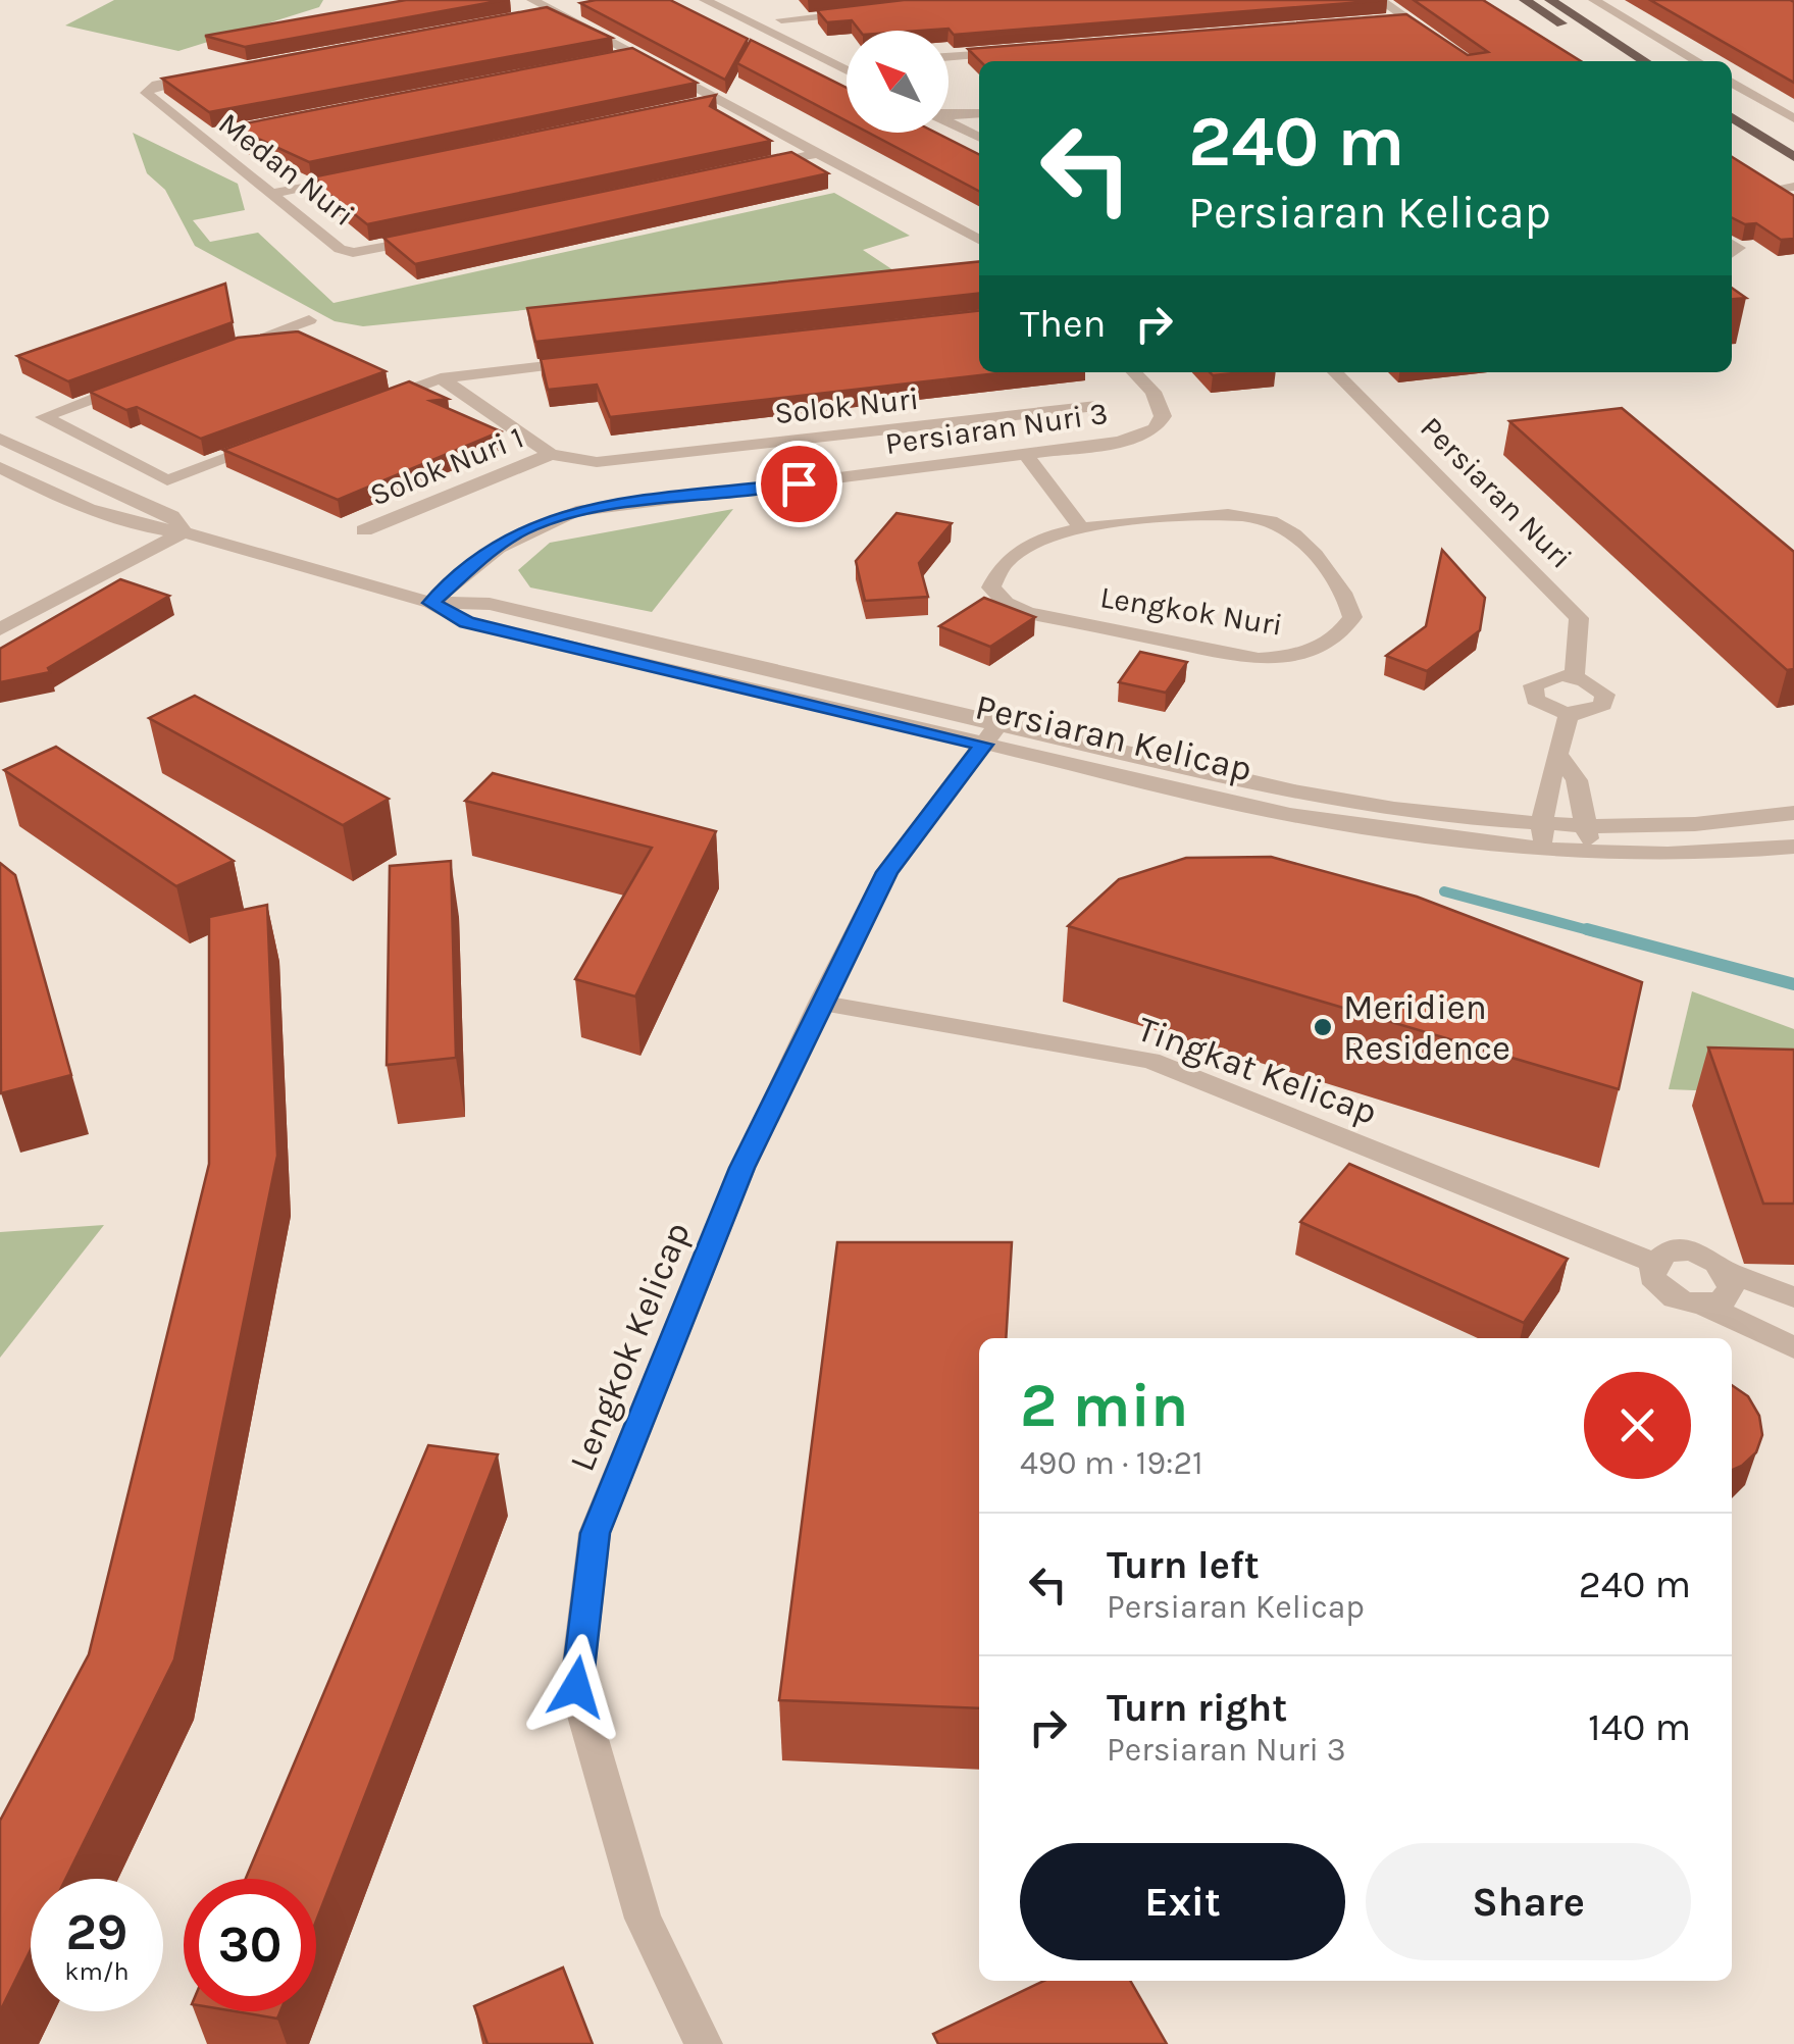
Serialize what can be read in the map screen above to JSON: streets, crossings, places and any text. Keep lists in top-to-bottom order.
{
  "streets": {
    "street": [
      "Medan Nuri",
      "Solok Nuri",
      "Persiaran Nuri 3",
      "Solok Nuri 1",
      "Persiaran Nuri",
      "Lengkok Nuri",
      "Persiaran Kelicap",
      "Tingkat Kelicap",
      "Lengkok Kelicap"
    ]
  },
  "crossings": [
    ["Solok Nuri", "Solok Nuri 1"],
    ["Persiaran Nuri 3", "Persiaran Kelicap"],
    ["Persiaran Kelicap", "Lengkok Kelicap"],
    ["Tingkat Kelicap", "Lengkok Kelicap"]
  ],
  "places": ["Meridien Residence"],
  "north": "top left",
  "page": {
    "turn": ["240 m", "Persiaran Kelicap"],
    "then": "Then",
    "heading": ["2 min", "490 m · 19:21"],
    "list": [
      {
        "name": "Turn left",
        "note": "Persiaran Kelicap",
        "value": "240 m"
      },
      {
        "name": "Turn right",
        "note": "Persiaran Nuri 3",
        "value": "140 m"
      }
    ],
    "buttons": ["Exit", "Share"],
    "speed": "29 km/h",
    "limit": "30"
  }
}
